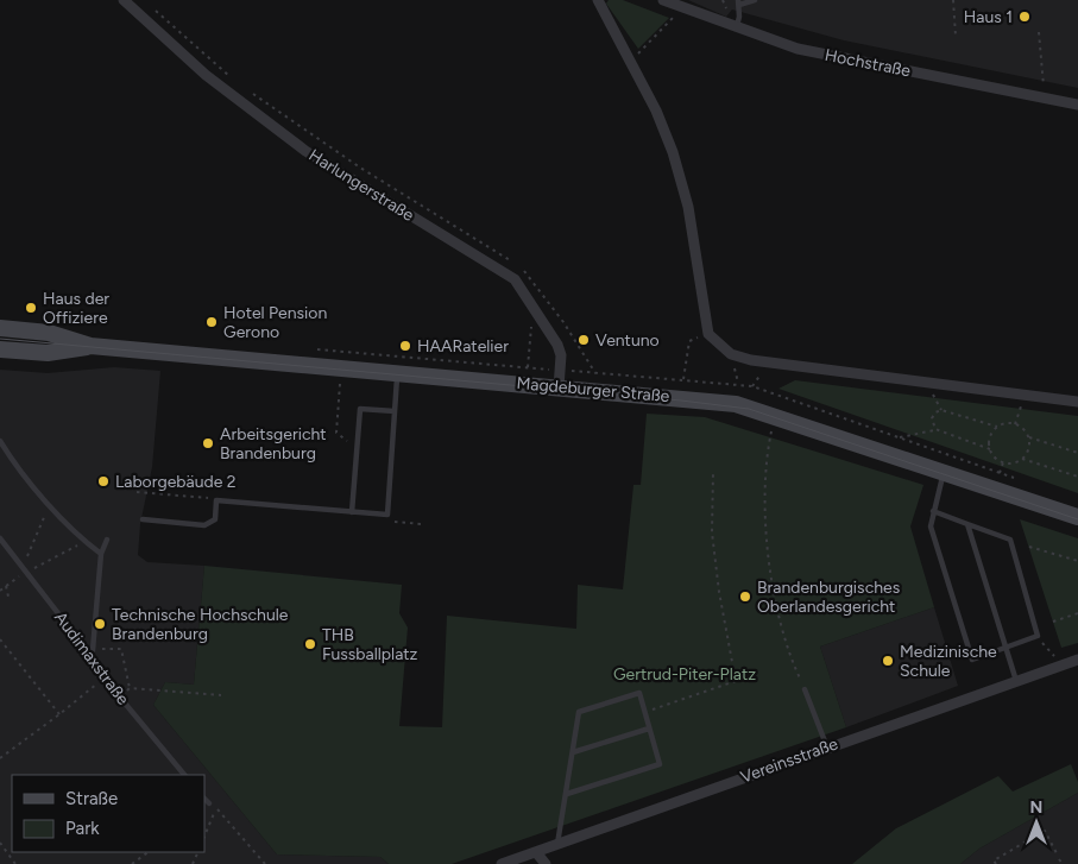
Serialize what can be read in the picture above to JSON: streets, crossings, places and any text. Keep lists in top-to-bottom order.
{
  "streets": {
    "street": [
      "Hochstraße",
      "Harlungerstraße",
      "Magdeburger Straße",
      "Vereinsstraße"
    ],
    "lane": ["Audimaxstraße"]
  },
  "crossings": [
    ["Harlungerstraße", "Magdeburger Straße"]
  ],
  "parks": ["Gertrud-Piter-Platz"],
  "places": [
    "Haus 1",
    "Haus der Offiziere",
    "Hotel Pension Gerono",
    "Ventuno",
    "HAARatelier",
    "Arbeitsgericht Brandenburg",
    "Laborgebäude 2",
    "Brandenburgisches Oberlandesgericht",
    "Technische Hochschule Brandenburg",
    "THB Fussballplatz",
    "Medizinische Schule"
  ],
  "legend": ["Straße", "Park"],
  "north": "top"
}
